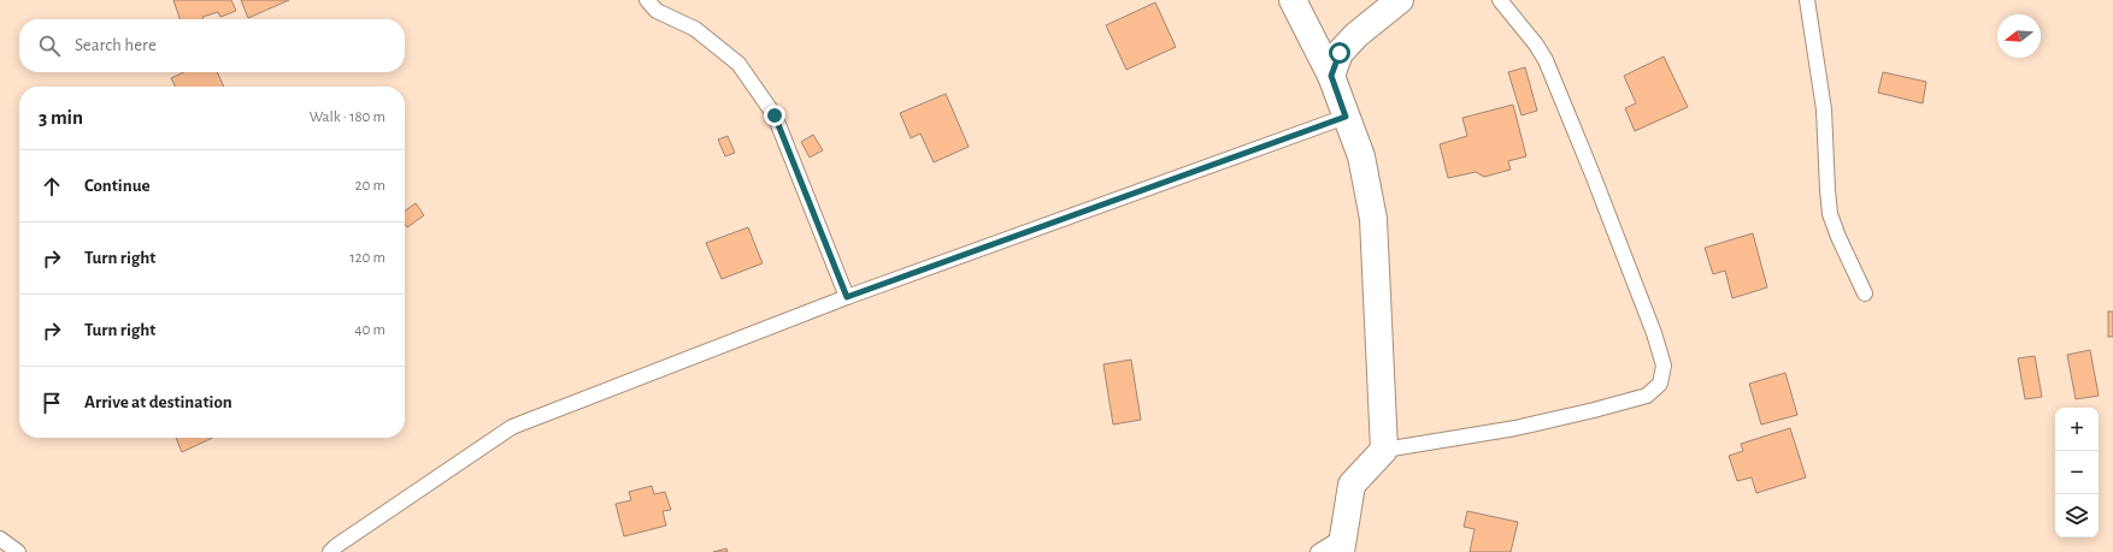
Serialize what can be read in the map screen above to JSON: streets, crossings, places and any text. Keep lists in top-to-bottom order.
{
  "north": "left",
  "page": {
    "search": "Search here",
    "heading": ["3 min", "Walk · 180 m"],
    "list": [
      ["Continue", "20 m"],
      ["Turn right", "120 m"],
      ["Turn right", "40 m"],
      "Arrive at destination"
    ],
    "map_buttons": ["+", "−"]
  }
}
